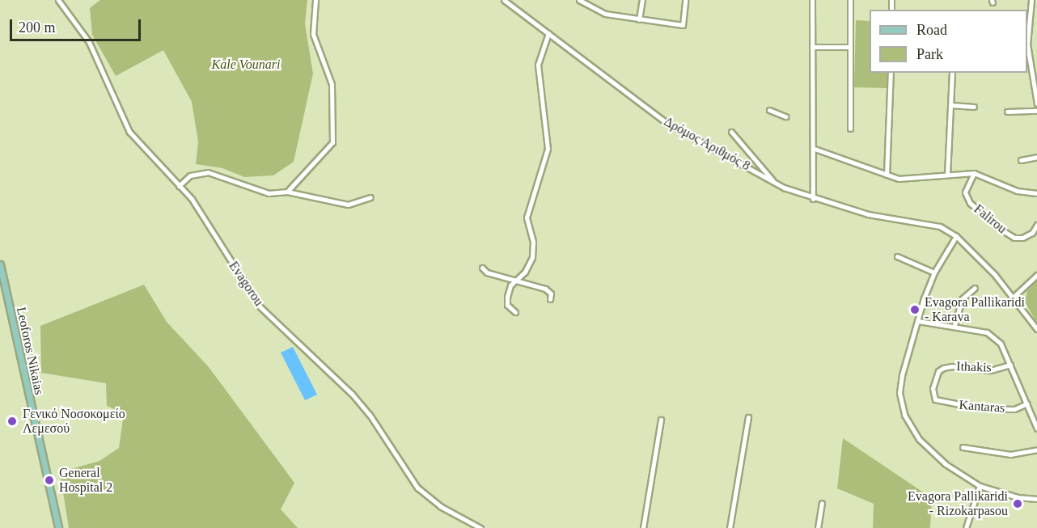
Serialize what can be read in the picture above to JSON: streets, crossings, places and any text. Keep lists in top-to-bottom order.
{
  "streets": {
    "main road": ["Leoforos Nikaias"],
    "street": [
      "Δρόμος Αριθμός 8",
      "Falirou",
      "Evagorou",
      "Ithakis",
      "Kantaras"
    ]
  },
  "crossings": [
    ["Ithakis", "Kantaras"]
  ],
  "parks": ["Kale Vounari"],
  "places": [
    "Evagora Pallikaridi - Karava",
    "Γενικό Νοσοκομείο Λεμεσού",
    "General Hospital 2",
    "Evagora Pallikaridi - Rizokarpasou"
  ],
  "legend": ["Road", "Park"],
  "scale_bar": "200 m"
}
